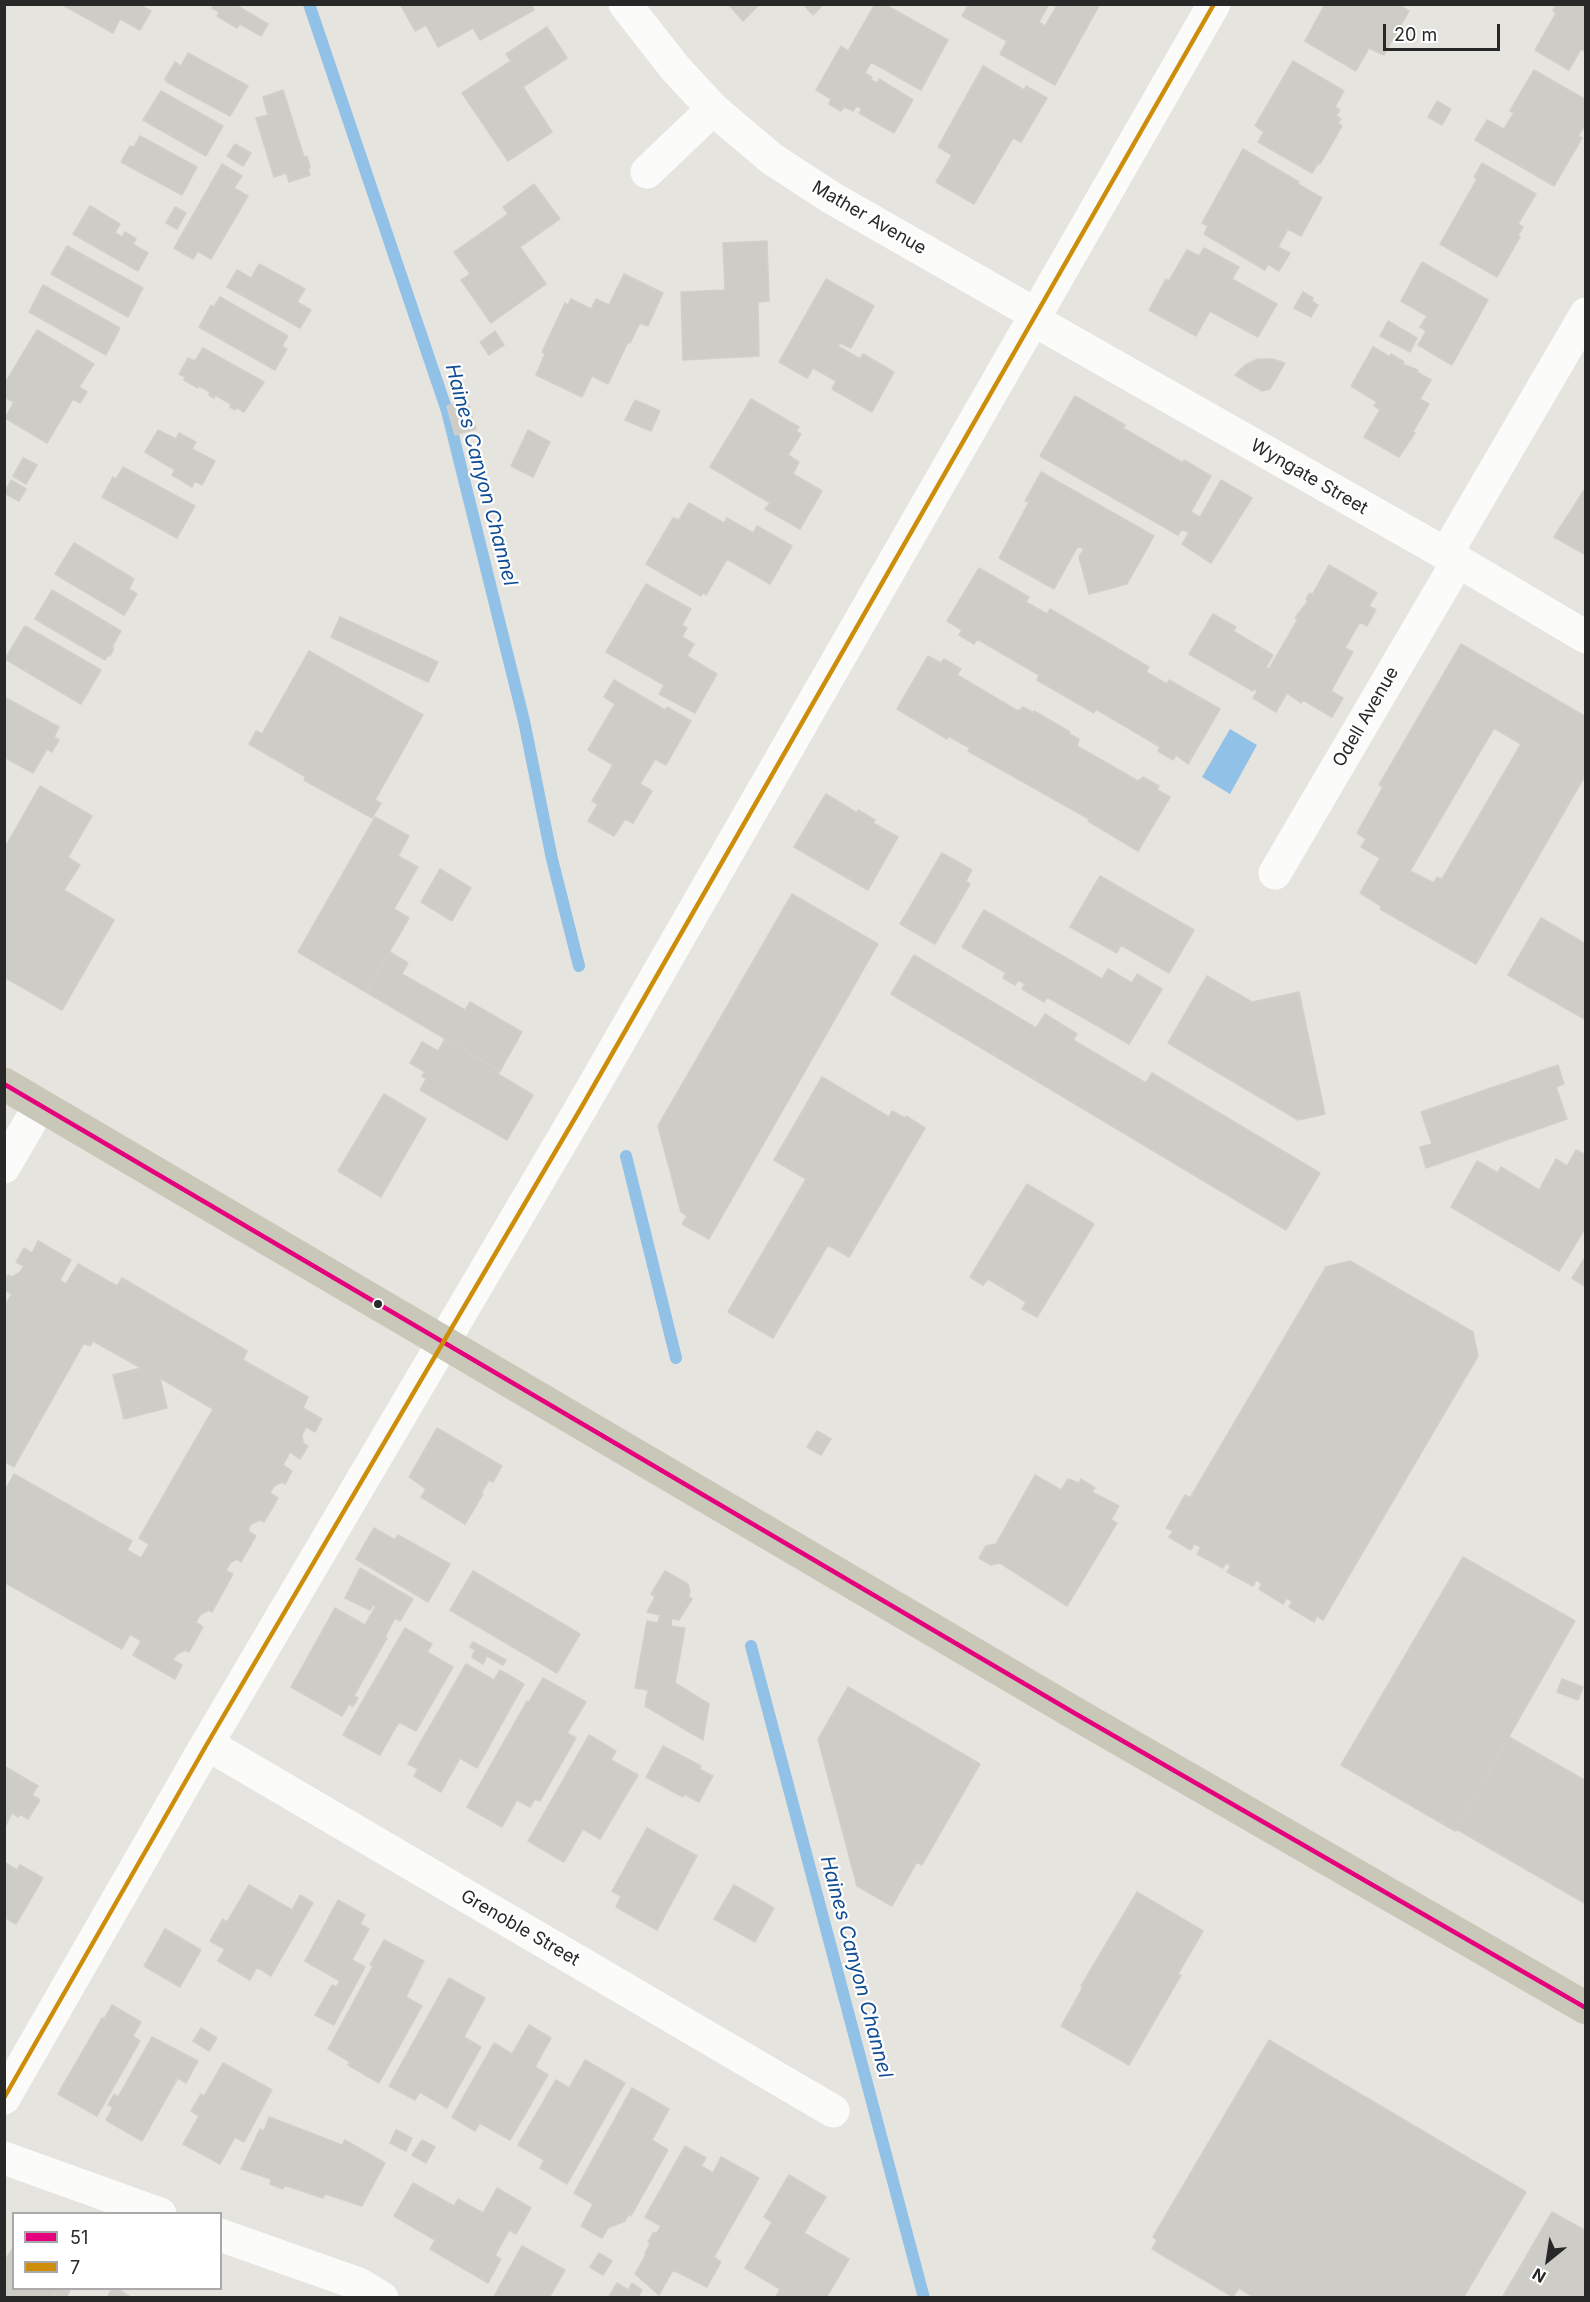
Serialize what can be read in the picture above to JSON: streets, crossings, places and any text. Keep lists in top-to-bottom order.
{
  "streets": {
    "street": [
      "Mather Avenue",
      "Wyngate Street",
      "Odell Avenue",
      "Grenoble Street"
    ]
  },
  "crossings": [
    ["Mather Avenue", "Wyngate Street"],
    ["Wyngate Street", "Odell Avenue"]
  ],
  "water": ["Haines Canyon Channel"],
  "lines": ["transit line 7", "transit line 51"],
  "legend": ["51", "7"],
  "scale_bar": "20 m",
  "north": "bottom left"
}
